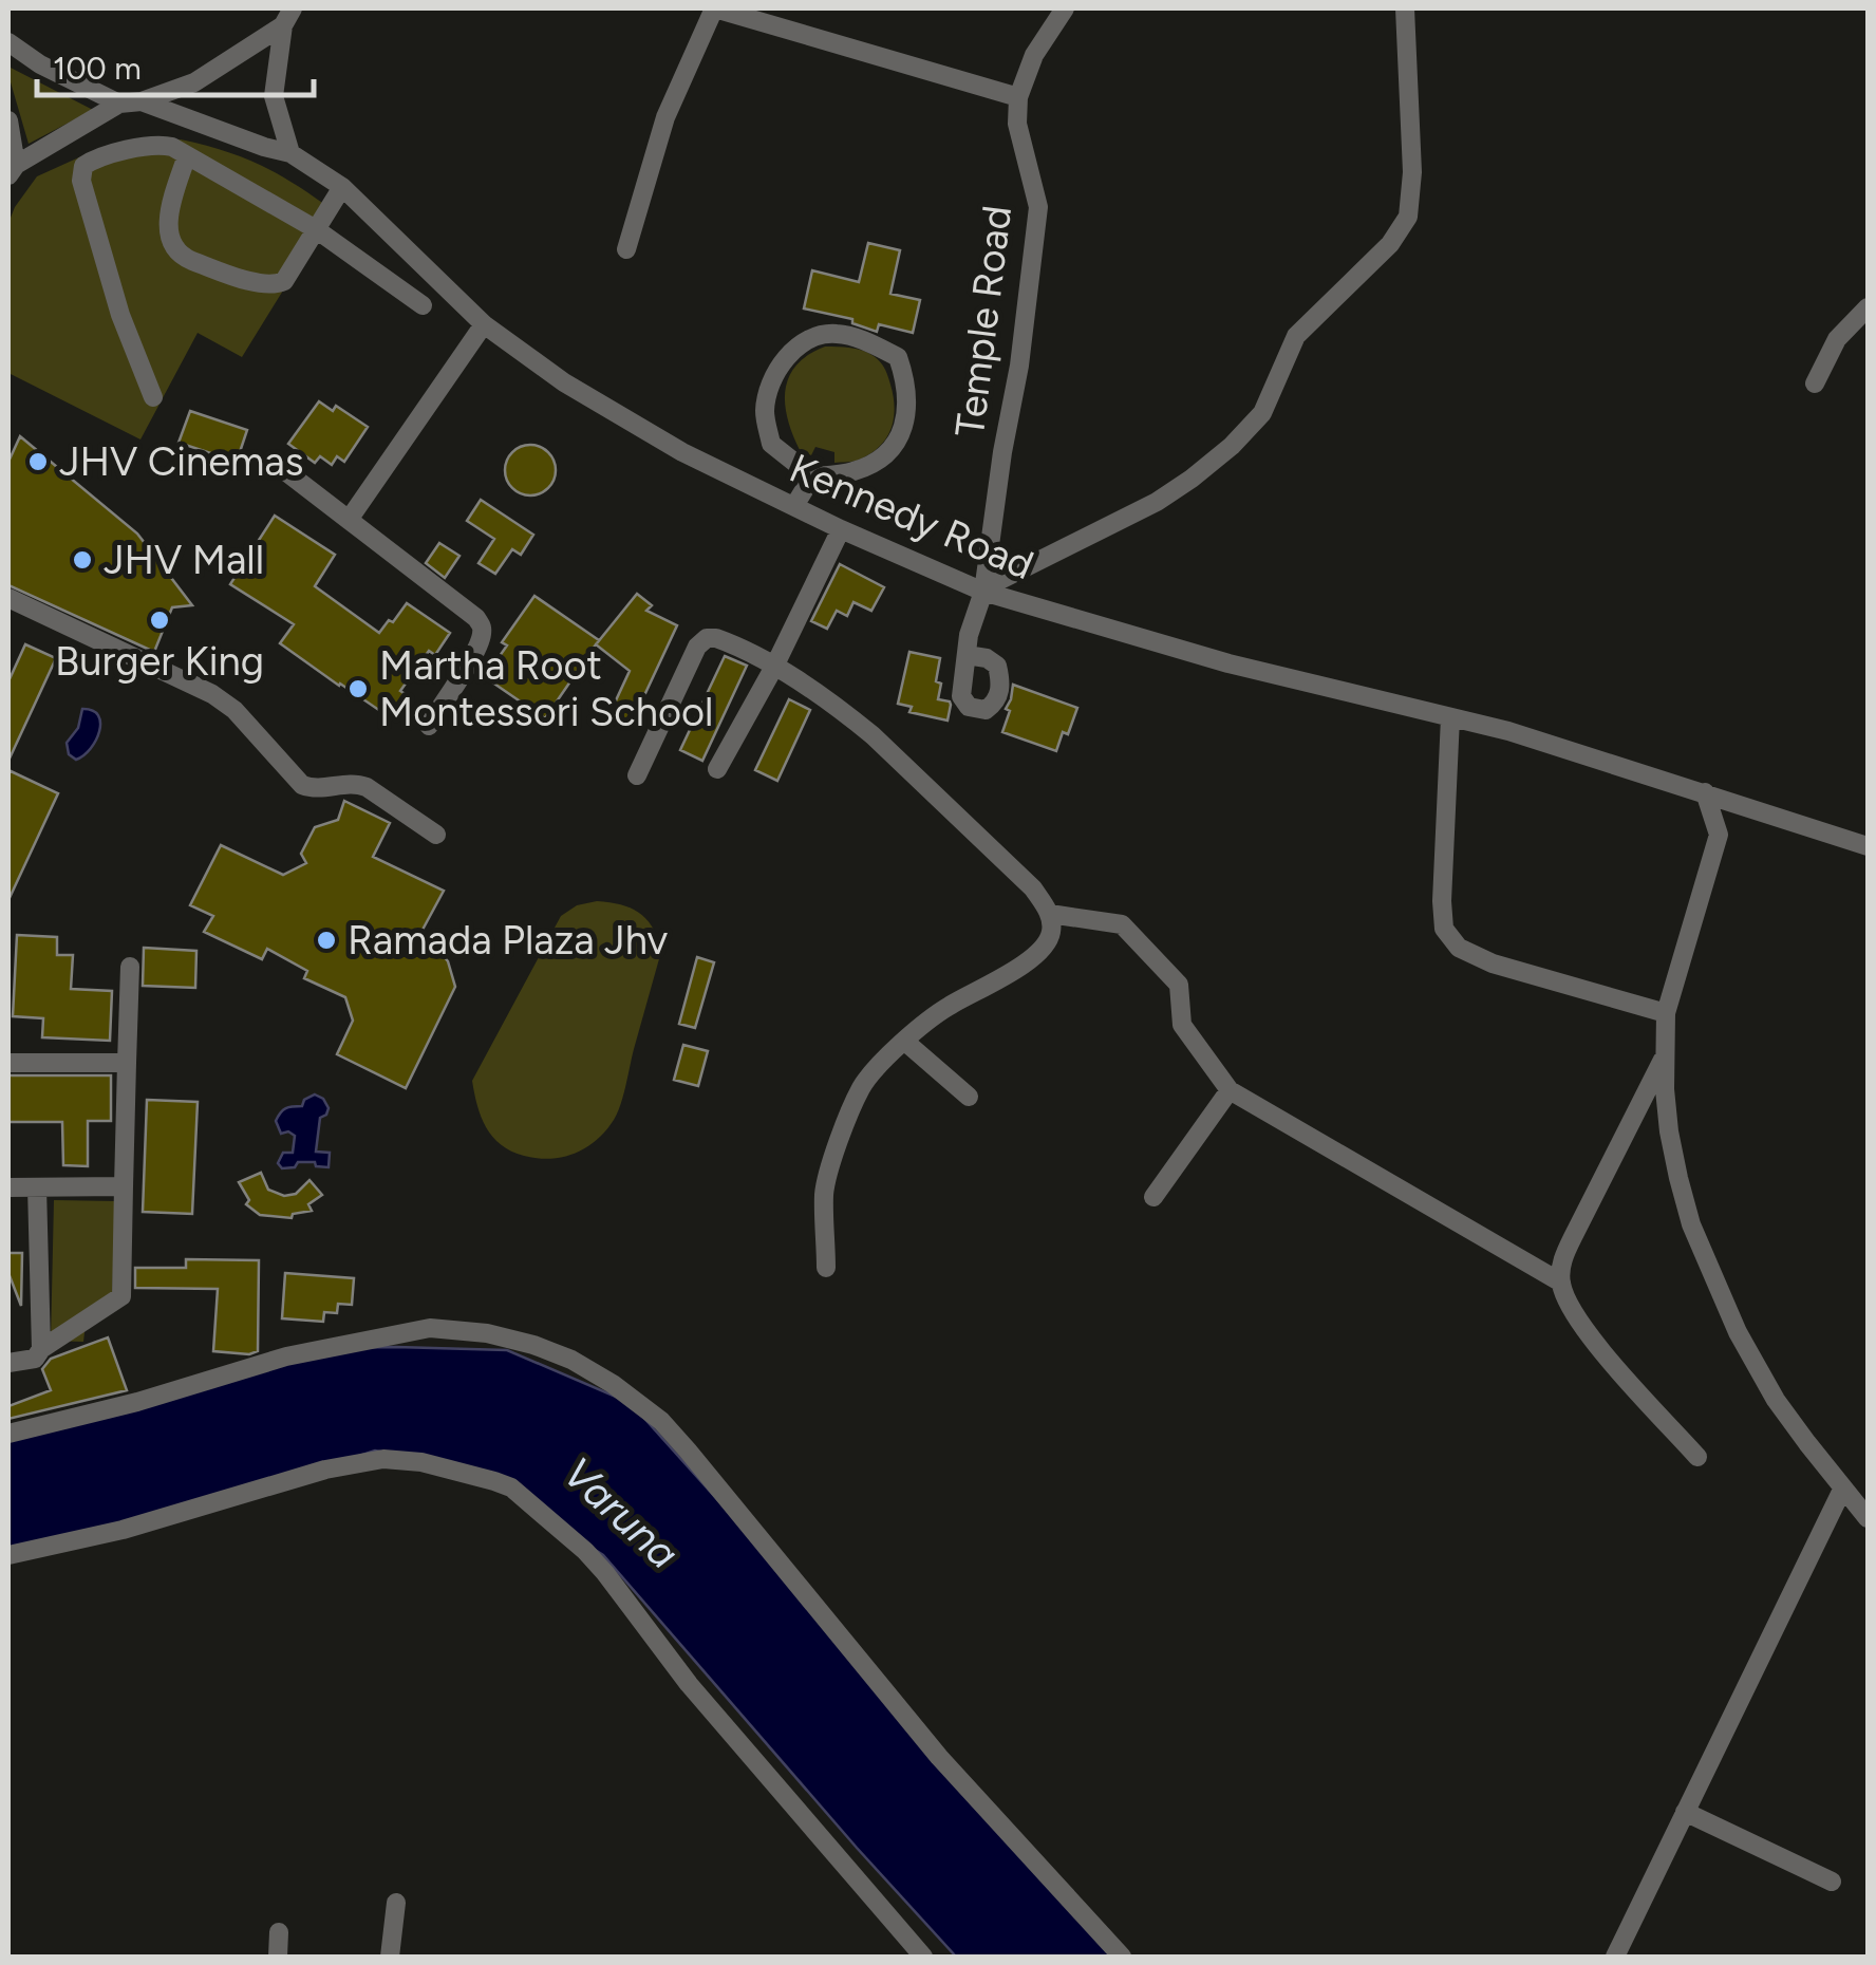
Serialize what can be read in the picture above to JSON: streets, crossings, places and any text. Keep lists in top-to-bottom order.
{
  "streets": {
    "street": ["Temple Road", "Kennedy Road"]
  },
  "crossings": [
    ["Temple Road", "Kennedy Road"]
  ],
  "water": ["Varuna"],
  "places": [
    "JHV Cinemas",
    "JHV Mall",
    "Burger King",
    "Martha Root Montessori School",
    "Ramada Plaza Jhv"
  ],
  "scale_bar": "100 m"
}
